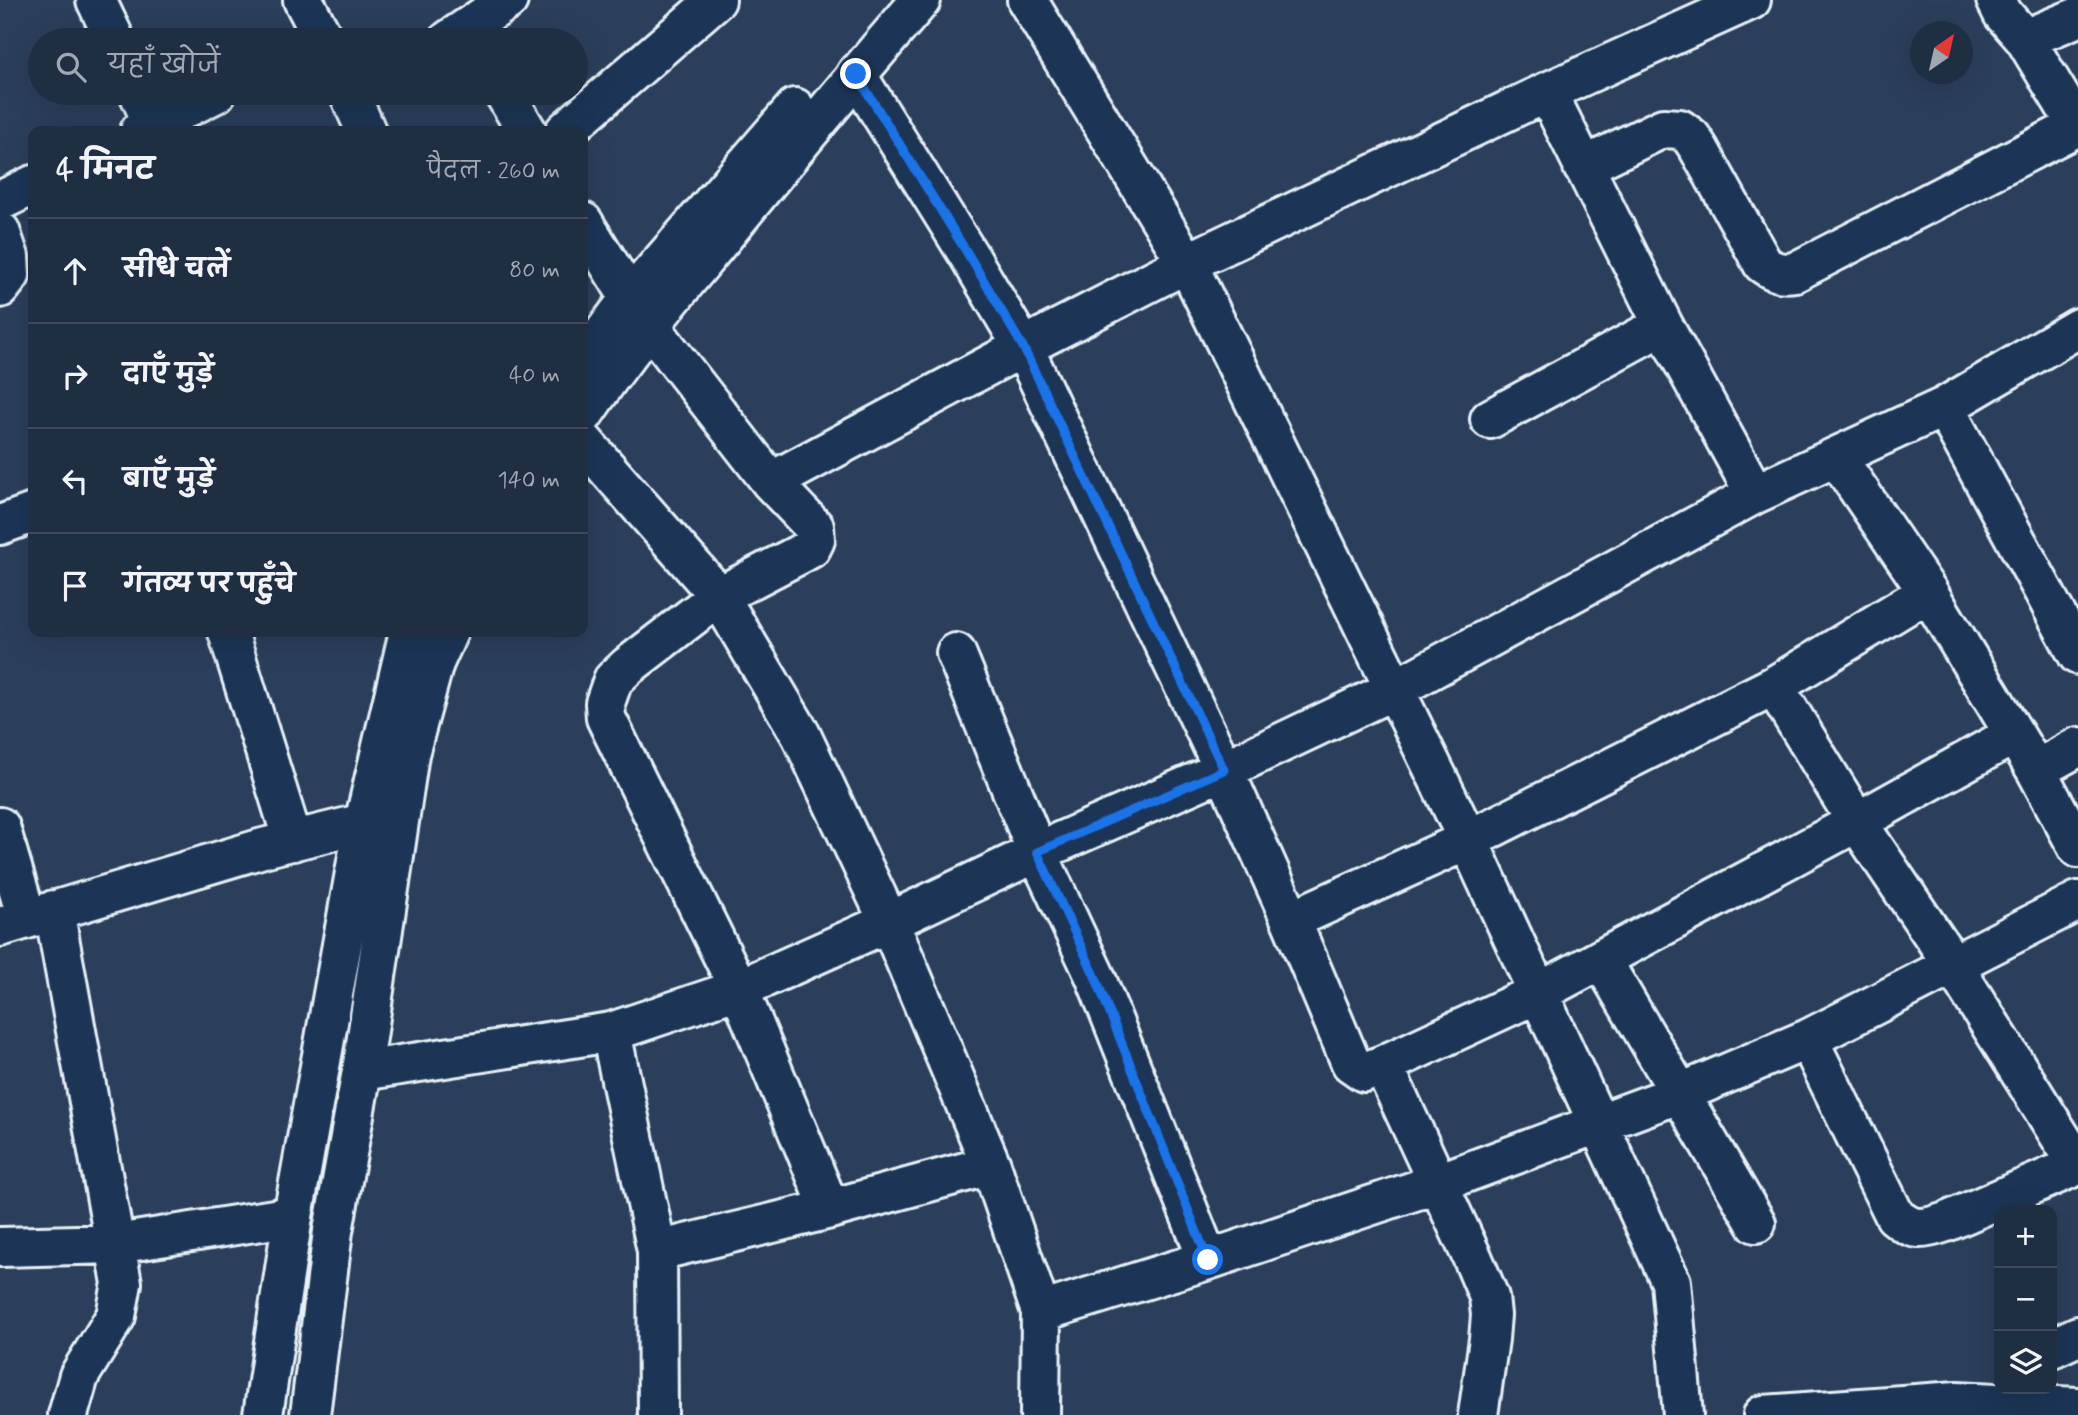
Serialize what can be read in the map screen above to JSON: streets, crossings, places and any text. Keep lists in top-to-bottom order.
{
  "north": "top right",
  "page": {
    "search": "यहाँ खोजें",
    "heading": ["4 मिनट", "पैदल · 260 m"],
    "list": [
      ["सीधे चलें", "80 m"],
      ["दाएँ मुड़ें", "40 m"],
      ["बाएँ मुड़ें", "140 m"],
      "गंतव्य पर पहुँचे"
    ],
    "map_buttons": ["+", "−"]
  }
}
